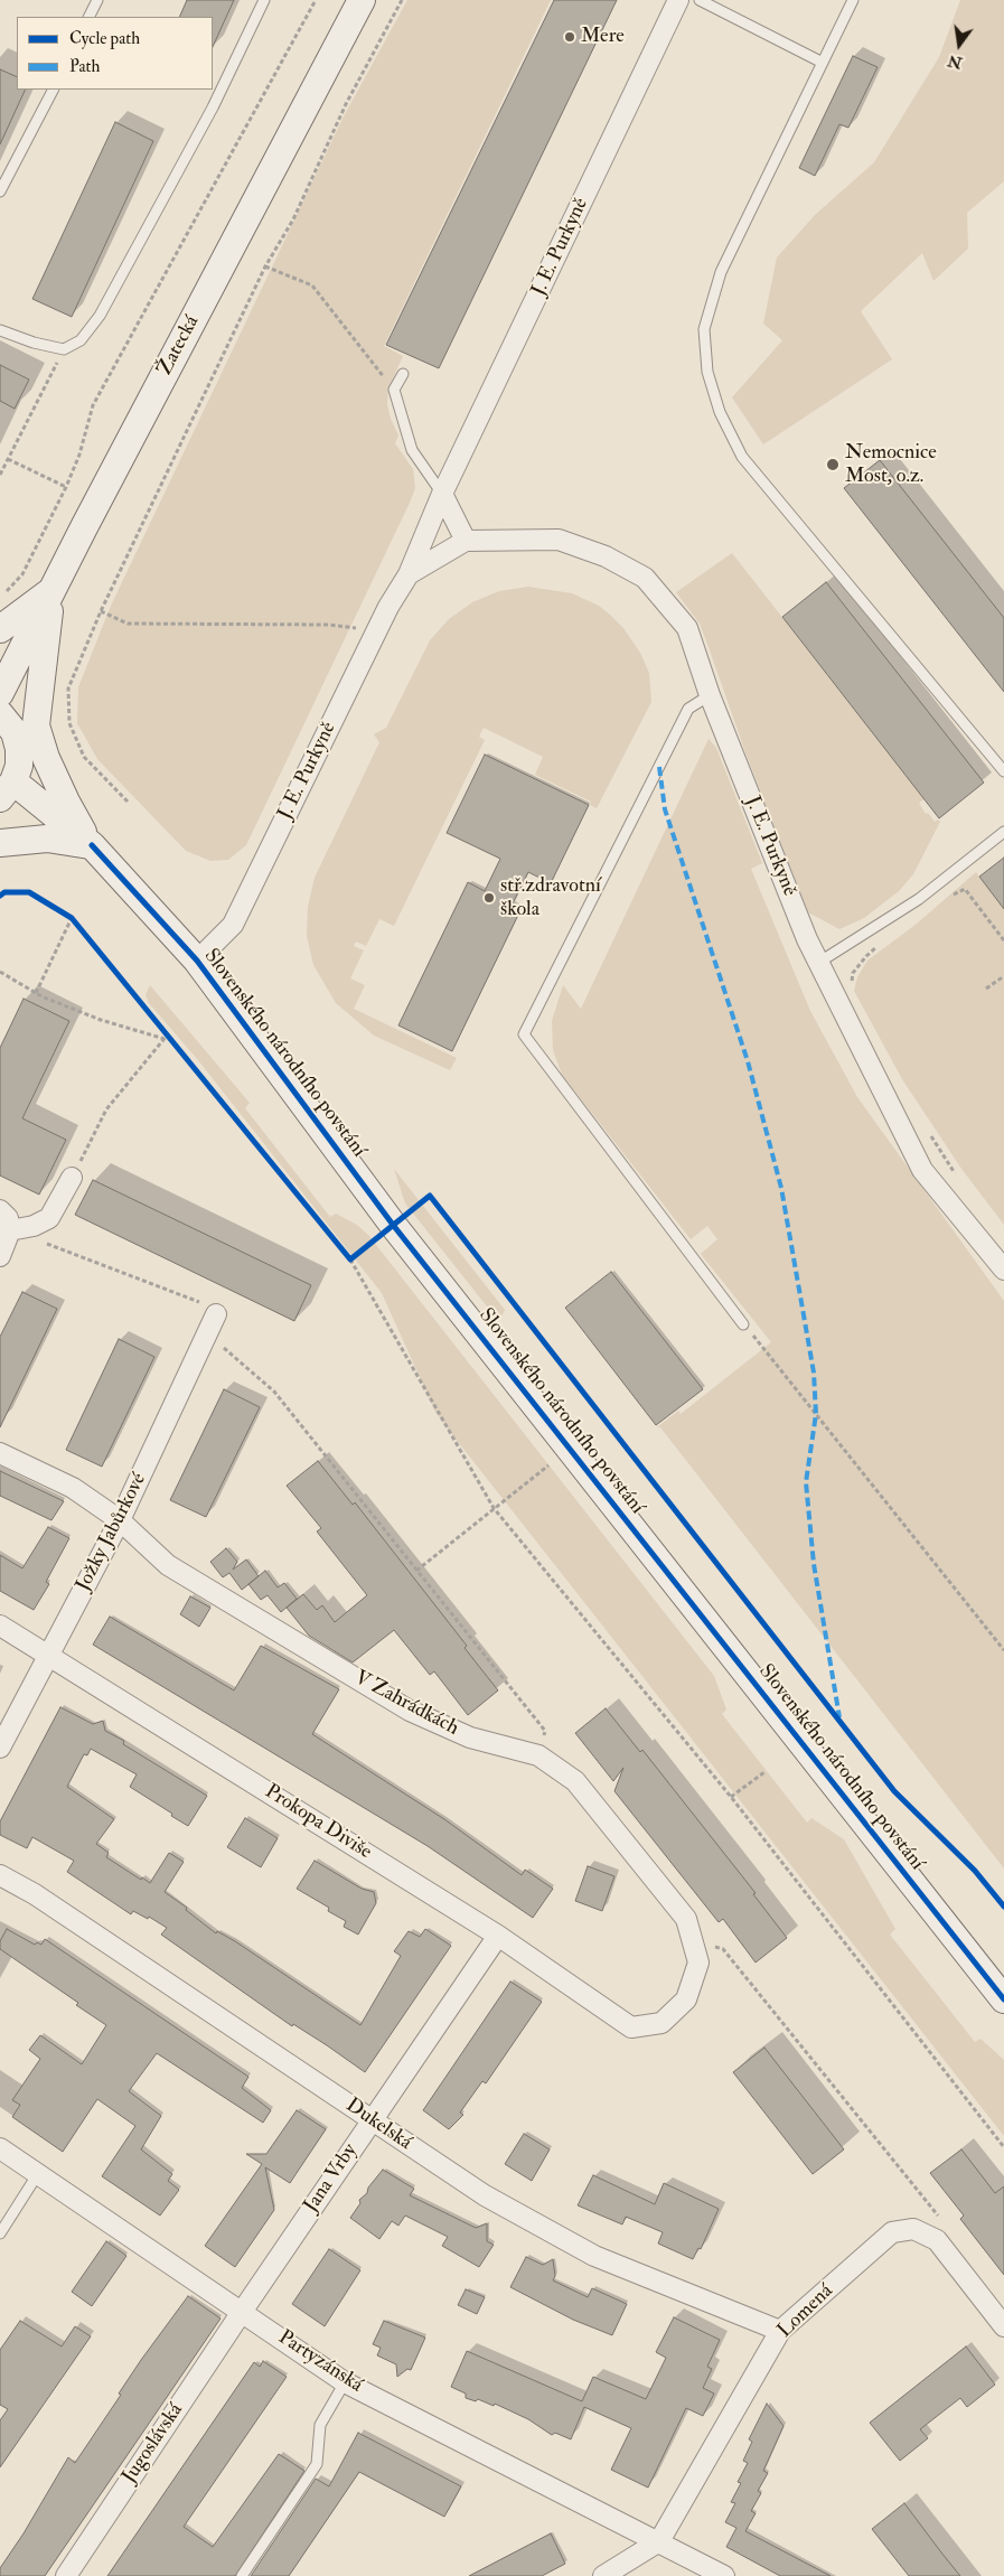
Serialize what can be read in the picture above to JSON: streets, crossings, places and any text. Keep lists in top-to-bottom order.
{
  "streets": {
    "street": [
      "J. E. Purkyně",
      "Žatecká",
      "Slovenského národního povstání",
      "Jožky Jabůrkové",
      "V Zahrádkách",
      "Prokopa Diviše",
      "Dukelská",
      "Jana Vrby",
      "Lomená",
      "Partyzánská",
      "Jugoslávská"
    ]
  },
  "crossings": [
    ["J. E. Purkyně", "Slovenského národního povstání"],
    ["Jožky Jabůrkové", "V Zahrádkách"],
    ["Jožky Jabůrkové", "Prokopa Diviše"],
    ["V Zahrádkách", "Prokopa Diviše"],
    ["Prokopa Diviše", "Jana Vrby"],
    ["Dukelská", "Jana Vrby"],
    ["Dukelská", "Lomená"],
    ["Jana Vrby", "Partyzánská"],
    ["Jana Vrby", "Jugoslávská"],
    ["Lomená", "Partyzánská"],
    ["Partyzánská", "Jugoslávská"]
  ],
  "places": ["Mere", "Nemocnice Most, o.z.", "stř.zdravotní škola"],
  "legend": ["Cycle path", "Path"],
  "north": "bottom"
}
